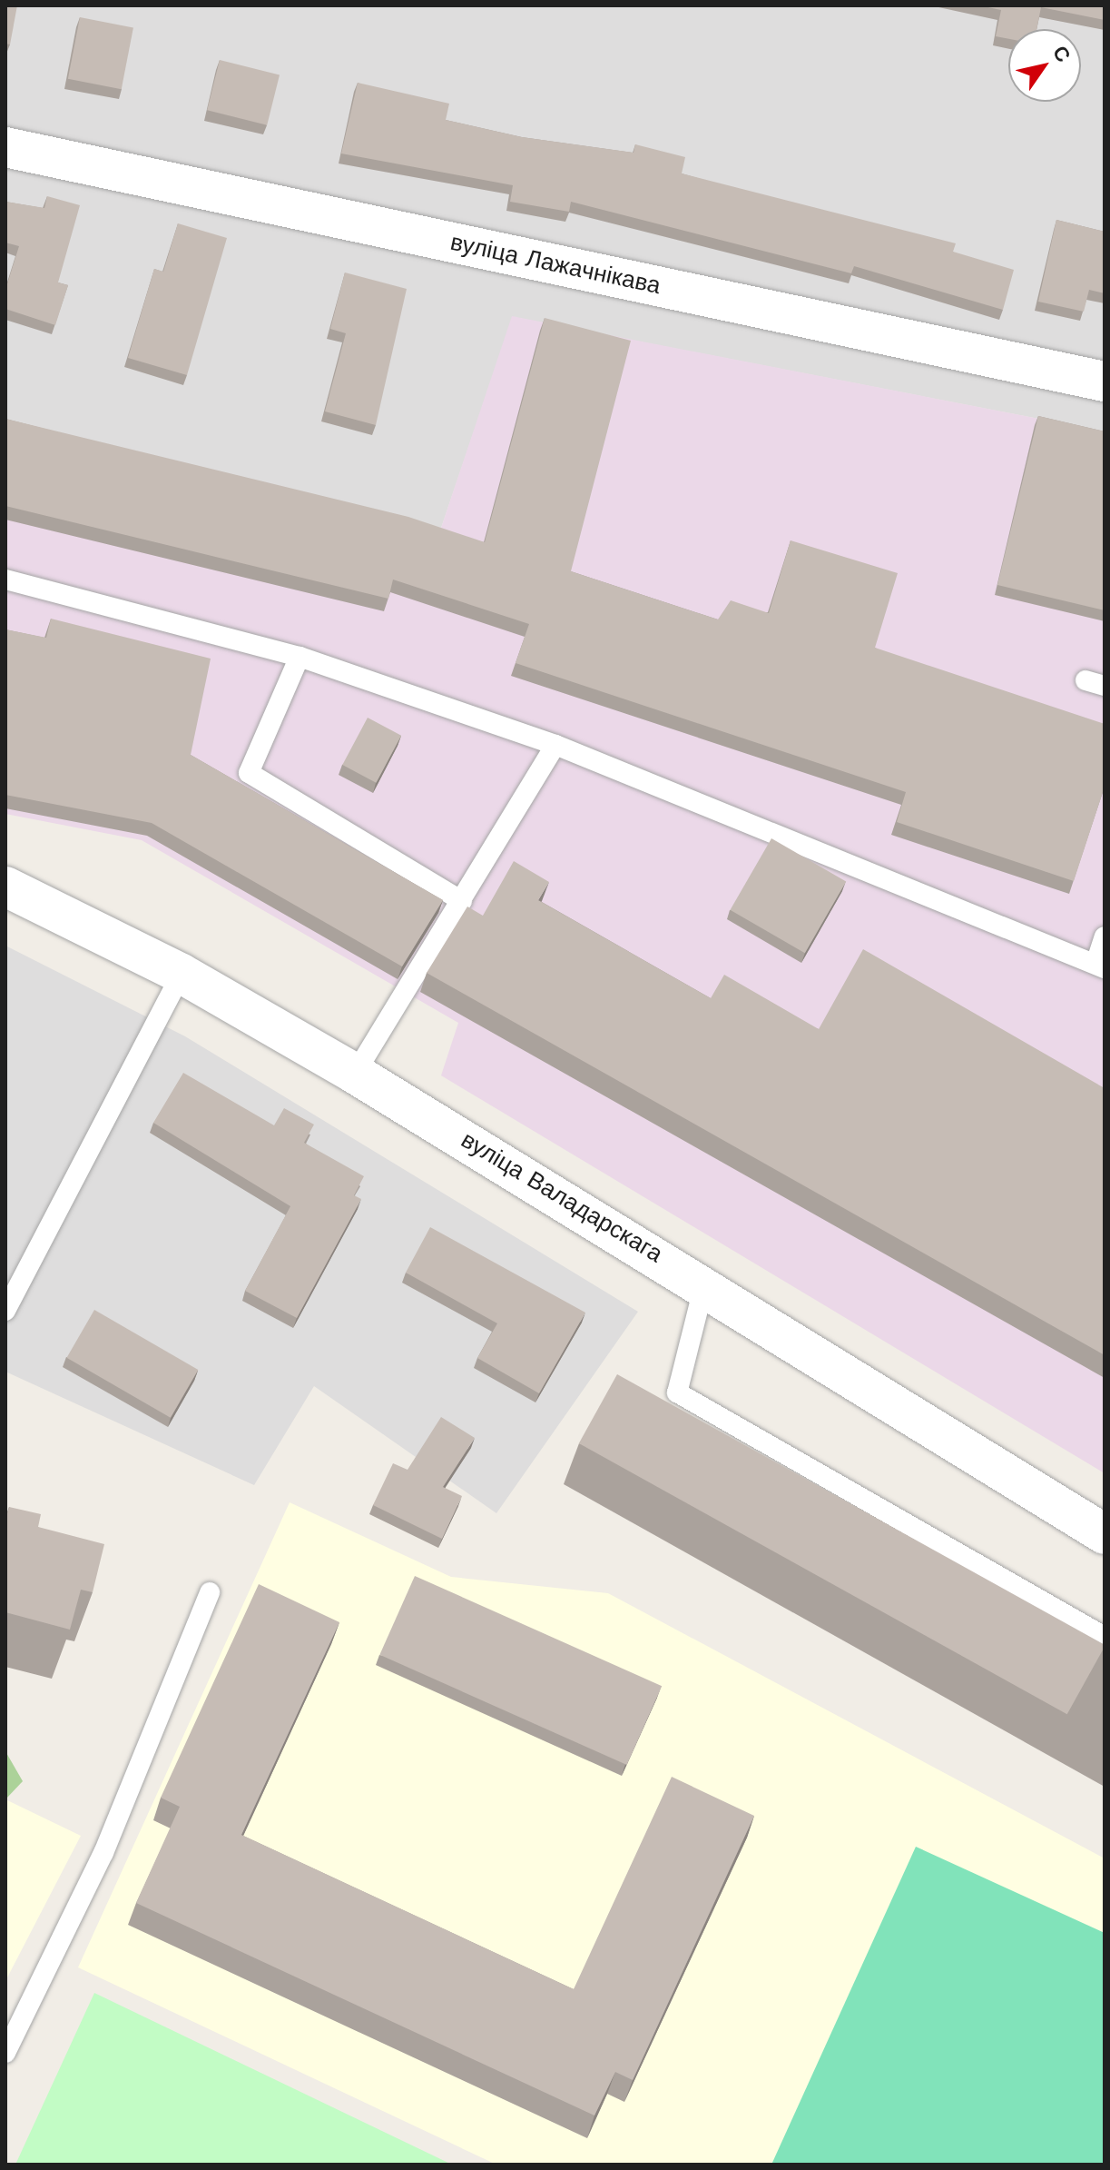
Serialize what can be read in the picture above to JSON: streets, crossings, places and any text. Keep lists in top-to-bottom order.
{
  "streets": {
    "street": ["вуліца Лажачнікава", "вуліца Валадарскага"]
  },
  "north": "top right"
}
